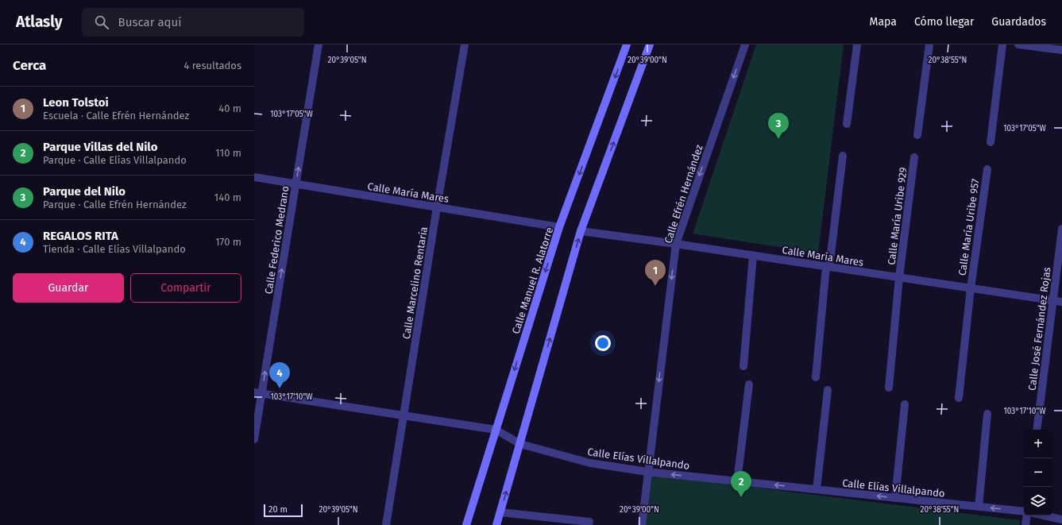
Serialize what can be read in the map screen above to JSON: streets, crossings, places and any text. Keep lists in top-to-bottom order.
{
  "streets": {
    "street": [
      "Calle María Mares",
      "Calle Efrén Hernández",
      "Calle María Uribe 929",
      "Calle María Uribe 957",
      "Calle Federico Medrano",
      "Calle Manuel R. Alatorre",
      "Calle Marcelino Rentaría",
      "Calle José Fernández Rojas",
      "Calle Elías Villalpando"
    ]
  },
  "crossings": [
    ["Calle María Mares", "Calle Efrén Hernández"],
    ["Calle María Mares", "Calle María Uribe 929"],
    ["Calle María Mares", "Calle María Uribe 957"],
    ["Calle María Mares", "Calle Federico Medrano"],
    ["Calle María Mares", "Calle Manuel R. Alatorre"],
    ["Calle María Mares", "Calle Marcelino Rentaría"],
    ["Calle María Mares", "Calle José Fernández Rojas"],
    ["Calle Efrén Hernández", "Calle Elías Villalpando"],
    ["Calle Federico Medrano", "Calle Elías Villalpando"],
    ["Calle Manuel R. Alatorre", "Calle Elías Villalpando"],
    ["Calle Marcelino Rentaría", "Calle Elías Villalpando"]
  ],
  "one_way": ["Calle Efrén Hernández", "Calle Federico Medrano", "Calle Elías Villalpando"],
  "scale_bar": "20 m",
  "page": {
    "header": "Atlasly",
    "search": "Buscar aquí",
    "nav": ["Mapa", "Cómo llegar", "Guardados"],
    "heading": ["Cerca", "4 resultados"],
    "list": [
      {
        "mark": "1",
        "name": "Leon Tolstoi",
        "note": "Escuela · Calle Efrén Hernández",
        "value": "40 m"
      },
      {
        "mark": "2",
        "name": "Parque Villas del Nilo",
        "note": "Parque · Calle Elías Villalpando",
        "value": "110 m"
      },
      {
        "mark": "3",
        "name": "Parque del Nilo",
        "note": "Parque · Calle Efrén Hernández",
        "value": "140 m"
      },
      {
        "mark": "4",
        "name": "REGALOS RITA",
        "note": "Tienda · Calle Elías Villalpando",
        "value": "170 m"
      }
    ],
    "pins": [
      "3",
      "1",
      "4",
      "2"
    ],
    "buttons": ["Guardar", "Compartir"],
    "map_buttons": ["+", "−"],
    "scale": "20 m"
  },
  "coordinates": [
    "20°39'05\"N",
    "20°39'00\"N",
    "20°38'55\"N",
    "103°17'05\"W",
    "103°17'10\"W"
  ]
}
